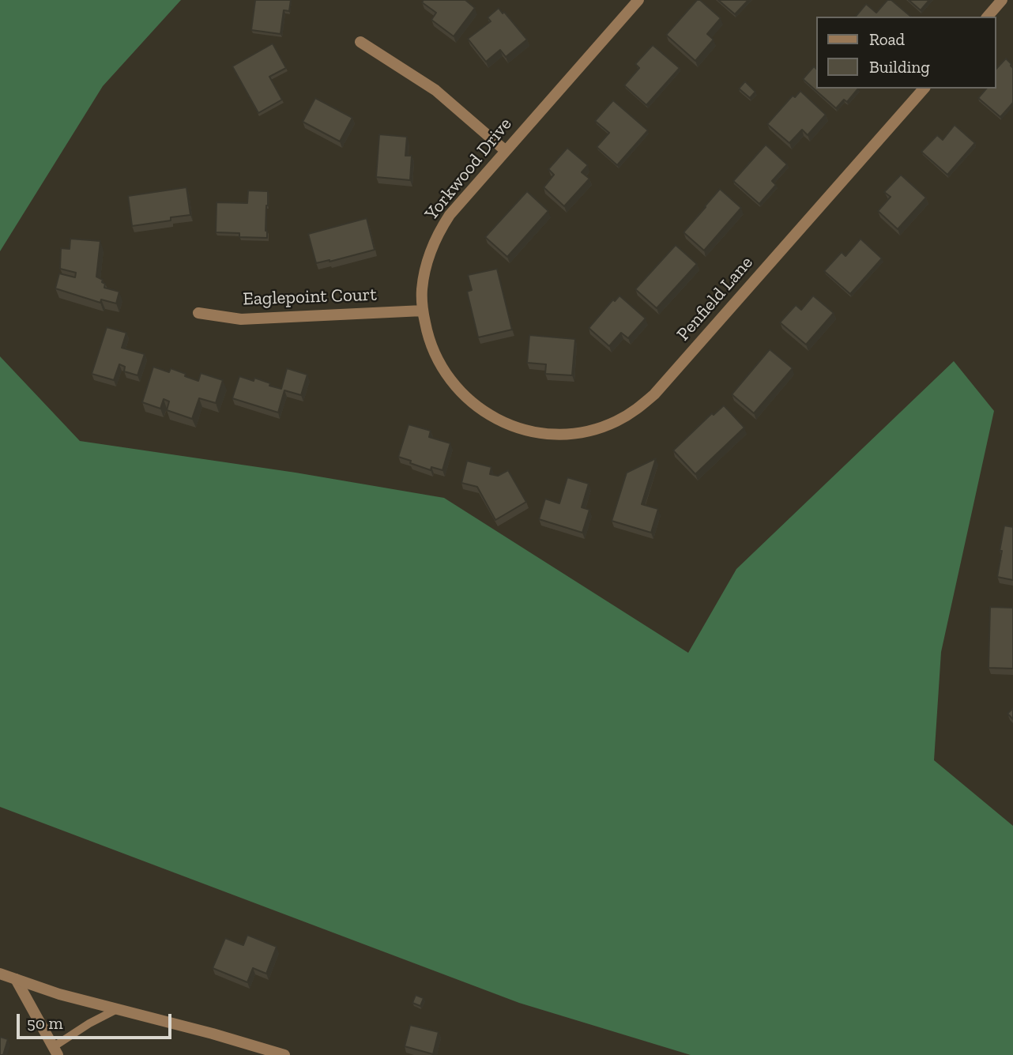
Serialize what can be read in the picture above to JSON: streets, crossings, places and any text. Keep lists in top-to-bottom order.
{
  "streets": {
    "street": ["Yorkwood Drive", "Eaglepoint Court", "Penfield Lane"]
  },
  "crossings": [
    ["Yorkwood Drive", "Eaglepoint Court"],
    ["Yorkwood Drive", "Penfield Lane"]
  ],
  "legend": ["Road", "Building"],
  "scale_bar": "50 m"
}
